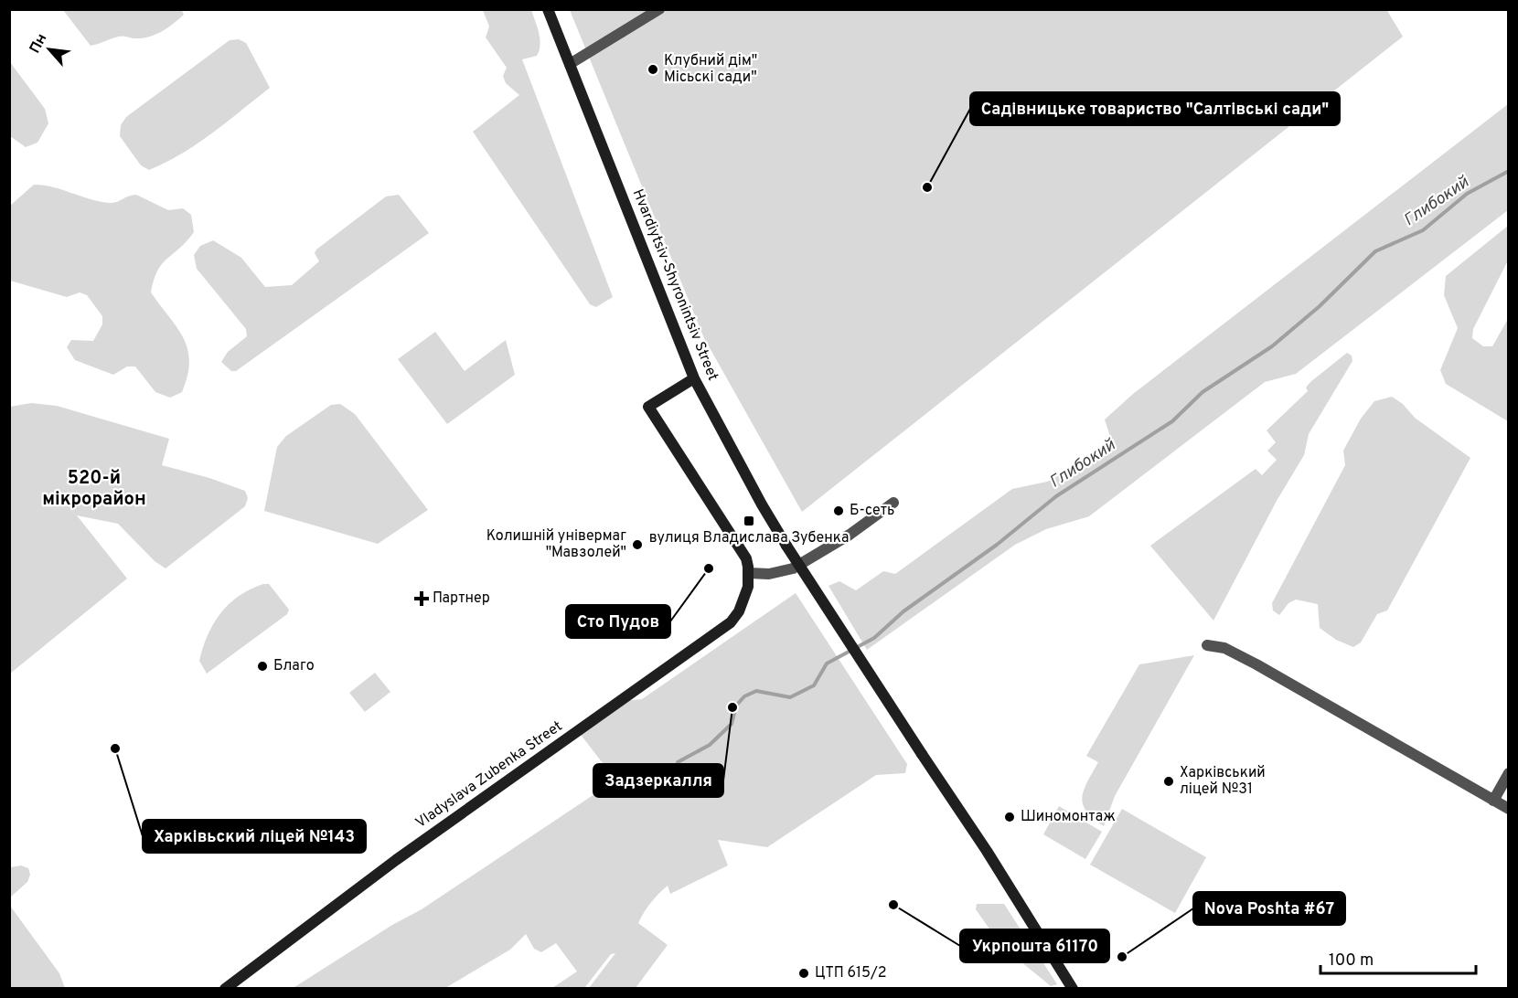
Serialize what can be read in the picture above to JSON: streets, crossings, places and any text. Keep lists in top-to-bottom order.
{
  "streets": {
    "main road": ["Hvardiytsiv-Shyronintsiv Street", "Vladyslava Zubenka Street"]
  },
  "districts": ["520-й мікрорайон"],
  "water": ["Глибокий"],
  "places": {
    "other": [
      "Клубний дім\" Місьскі сади\"",
      "Садівницьке товариство \"Салтівські сади\"",
      "Б-сеть",
      "Колишній універмаг \"Мавзолей\"",
      "Сто Пудов",
      "Благо",
      "Задзеркалля",
      "Харківьский ліцей №143",
      "Харківський ліцей №31",
      "Шиномонтаж",
      "Укрпошта 61170",
      "Nova Poshta #67",
      "ЦТП 615/2"
    ],
    "transit": ["вулиця Владислава Зубенка"],
    "health": ["Партнер"]
  },
  "scale_bar": "100 m",
  "north": "top left"
}
